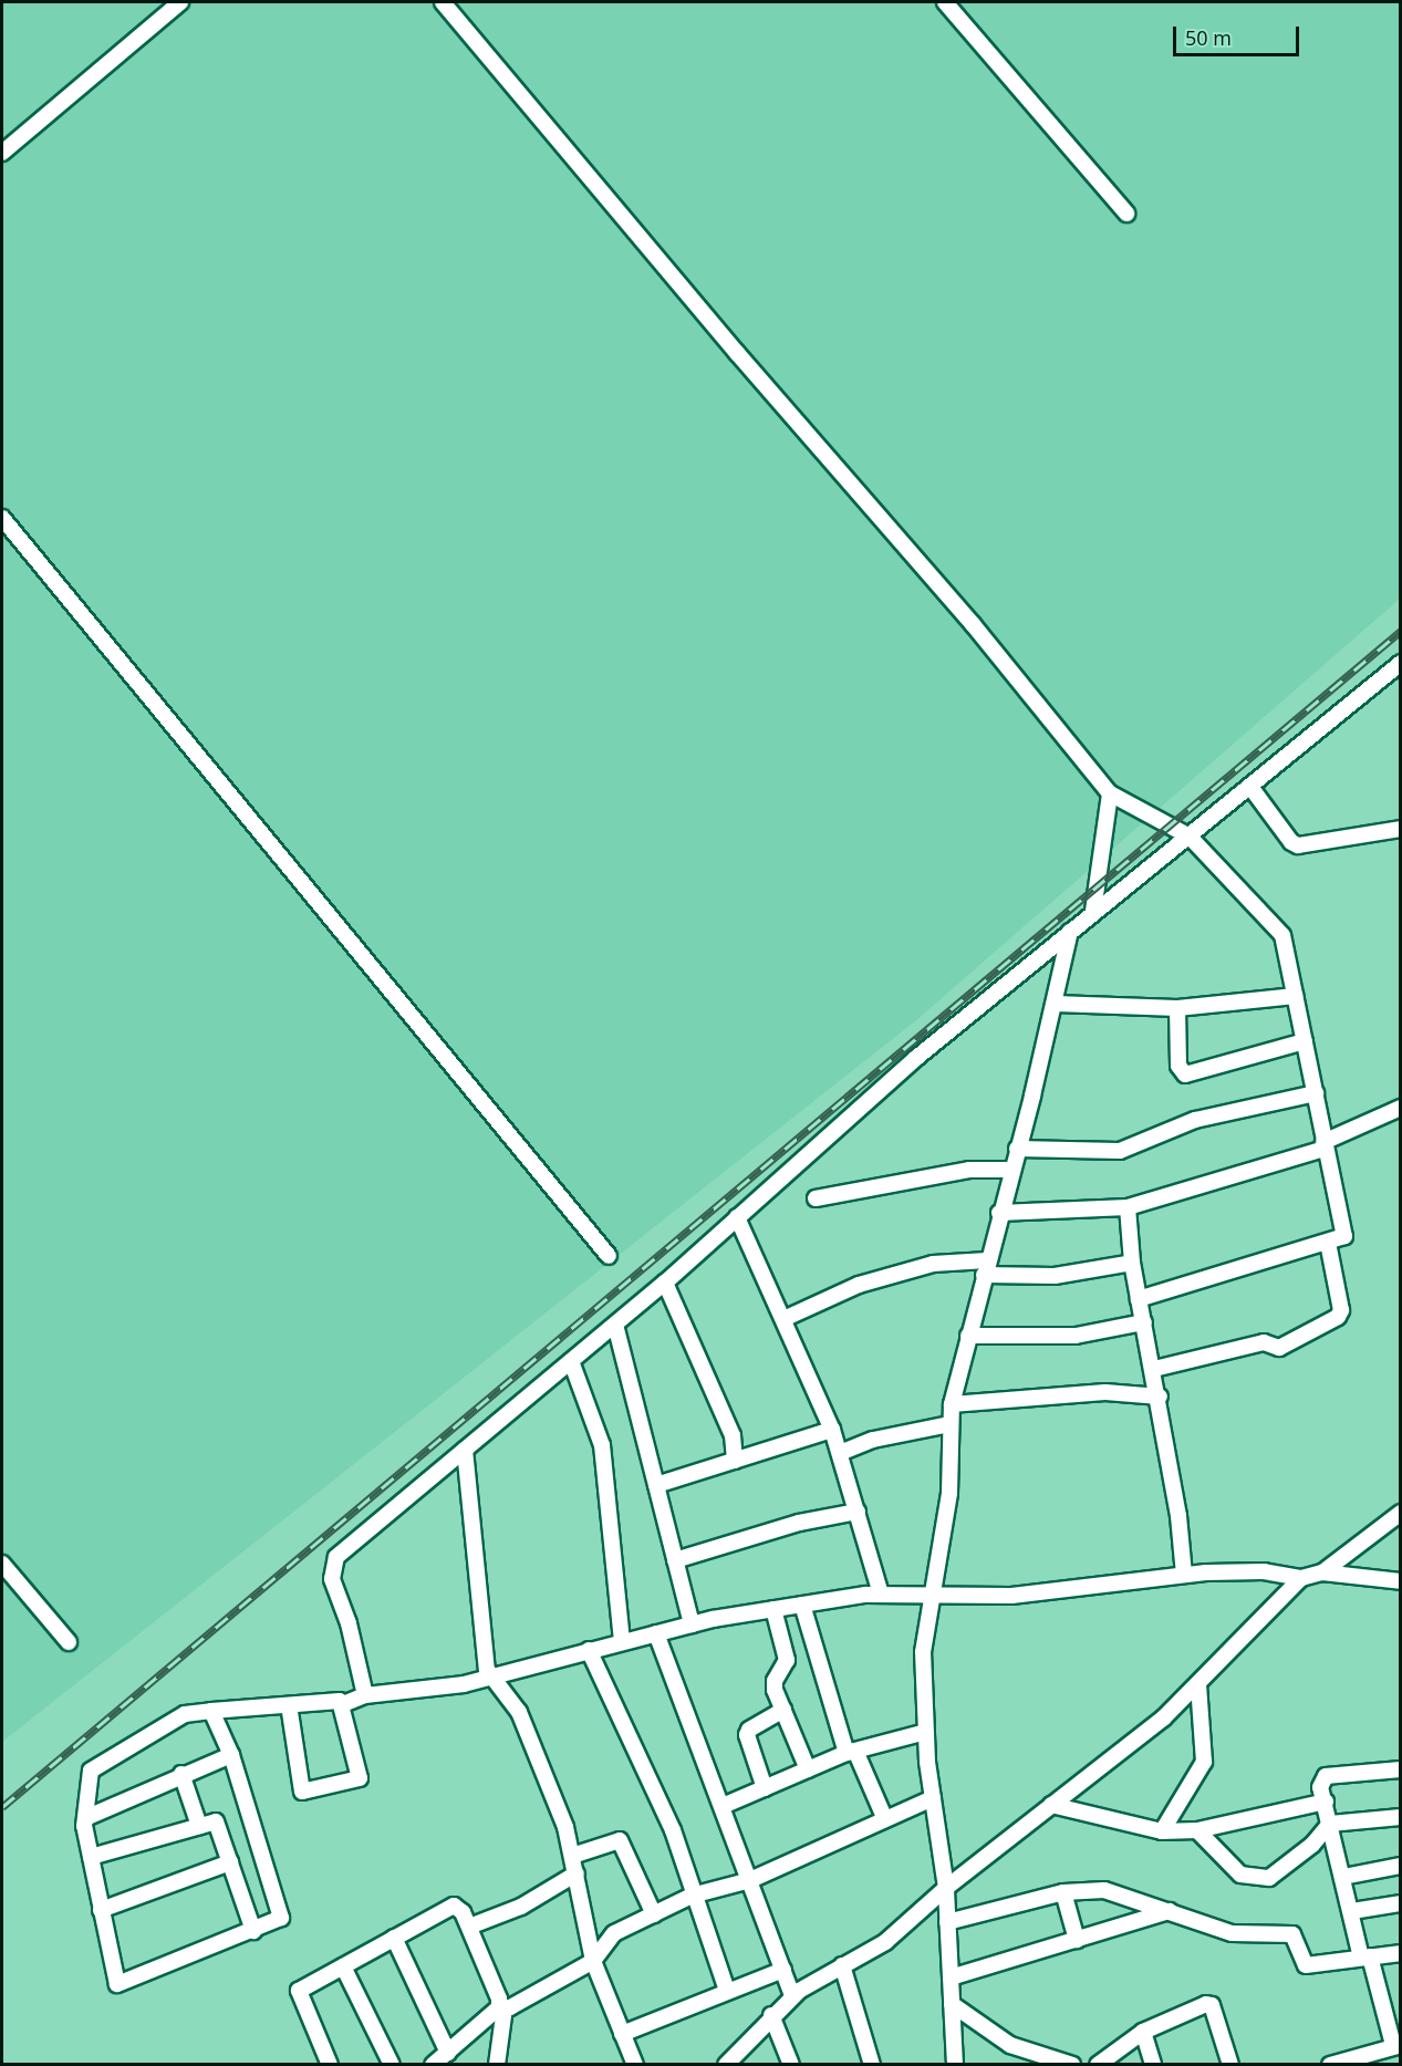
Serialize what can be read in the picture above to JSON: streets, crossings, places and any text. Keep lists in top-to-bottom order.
{
  "scale_bar": "50 m"
}
